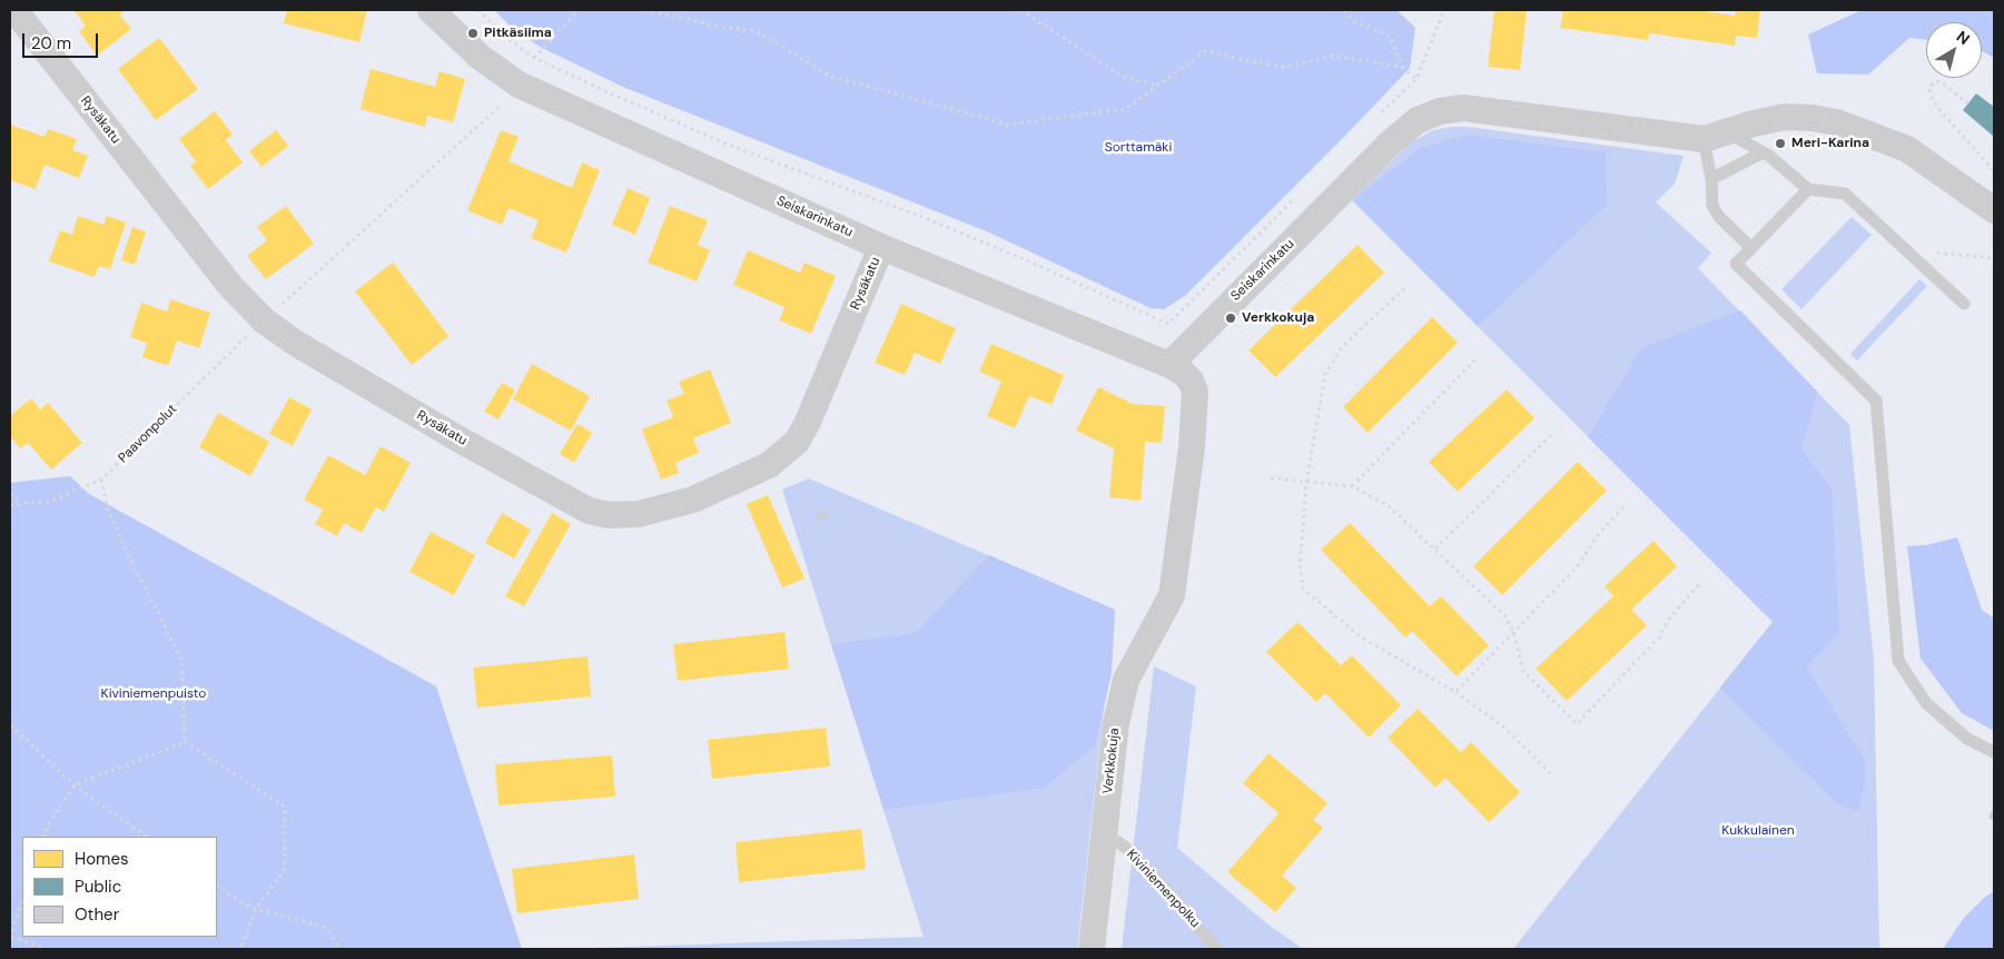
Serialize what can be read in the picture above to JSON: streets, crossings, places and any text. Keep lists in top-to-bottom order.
{
  "streets": {
    "street": ["Rysäkatu", "Seiskarinkatu", "Verkkokuja"],
    "lane": ["Kiviniemenpolku"],
    "path": ["Paavonpolut"]
  },
  "crossings": [
    ["Rysäkatu", "Seiskarinkatu"],
    ["Rysäkatu", "Paavonpolut"],
    ["Seiskarinkatu", "Verkkokuja"],
    ["Verkkokuja", "Kiviniemenpolku"]
  ],
  "parks": ["Sorttamäki", "Kiviniemenpuisto", "Kukkulainen"],
  "places": ["Pitkäsiima", "Meri-Karina", "Verkkokuja"],
  "legend": ["Homes", "Public", "Other"],
  "scale_bar": "20 m",
  "north": "top right"
}
